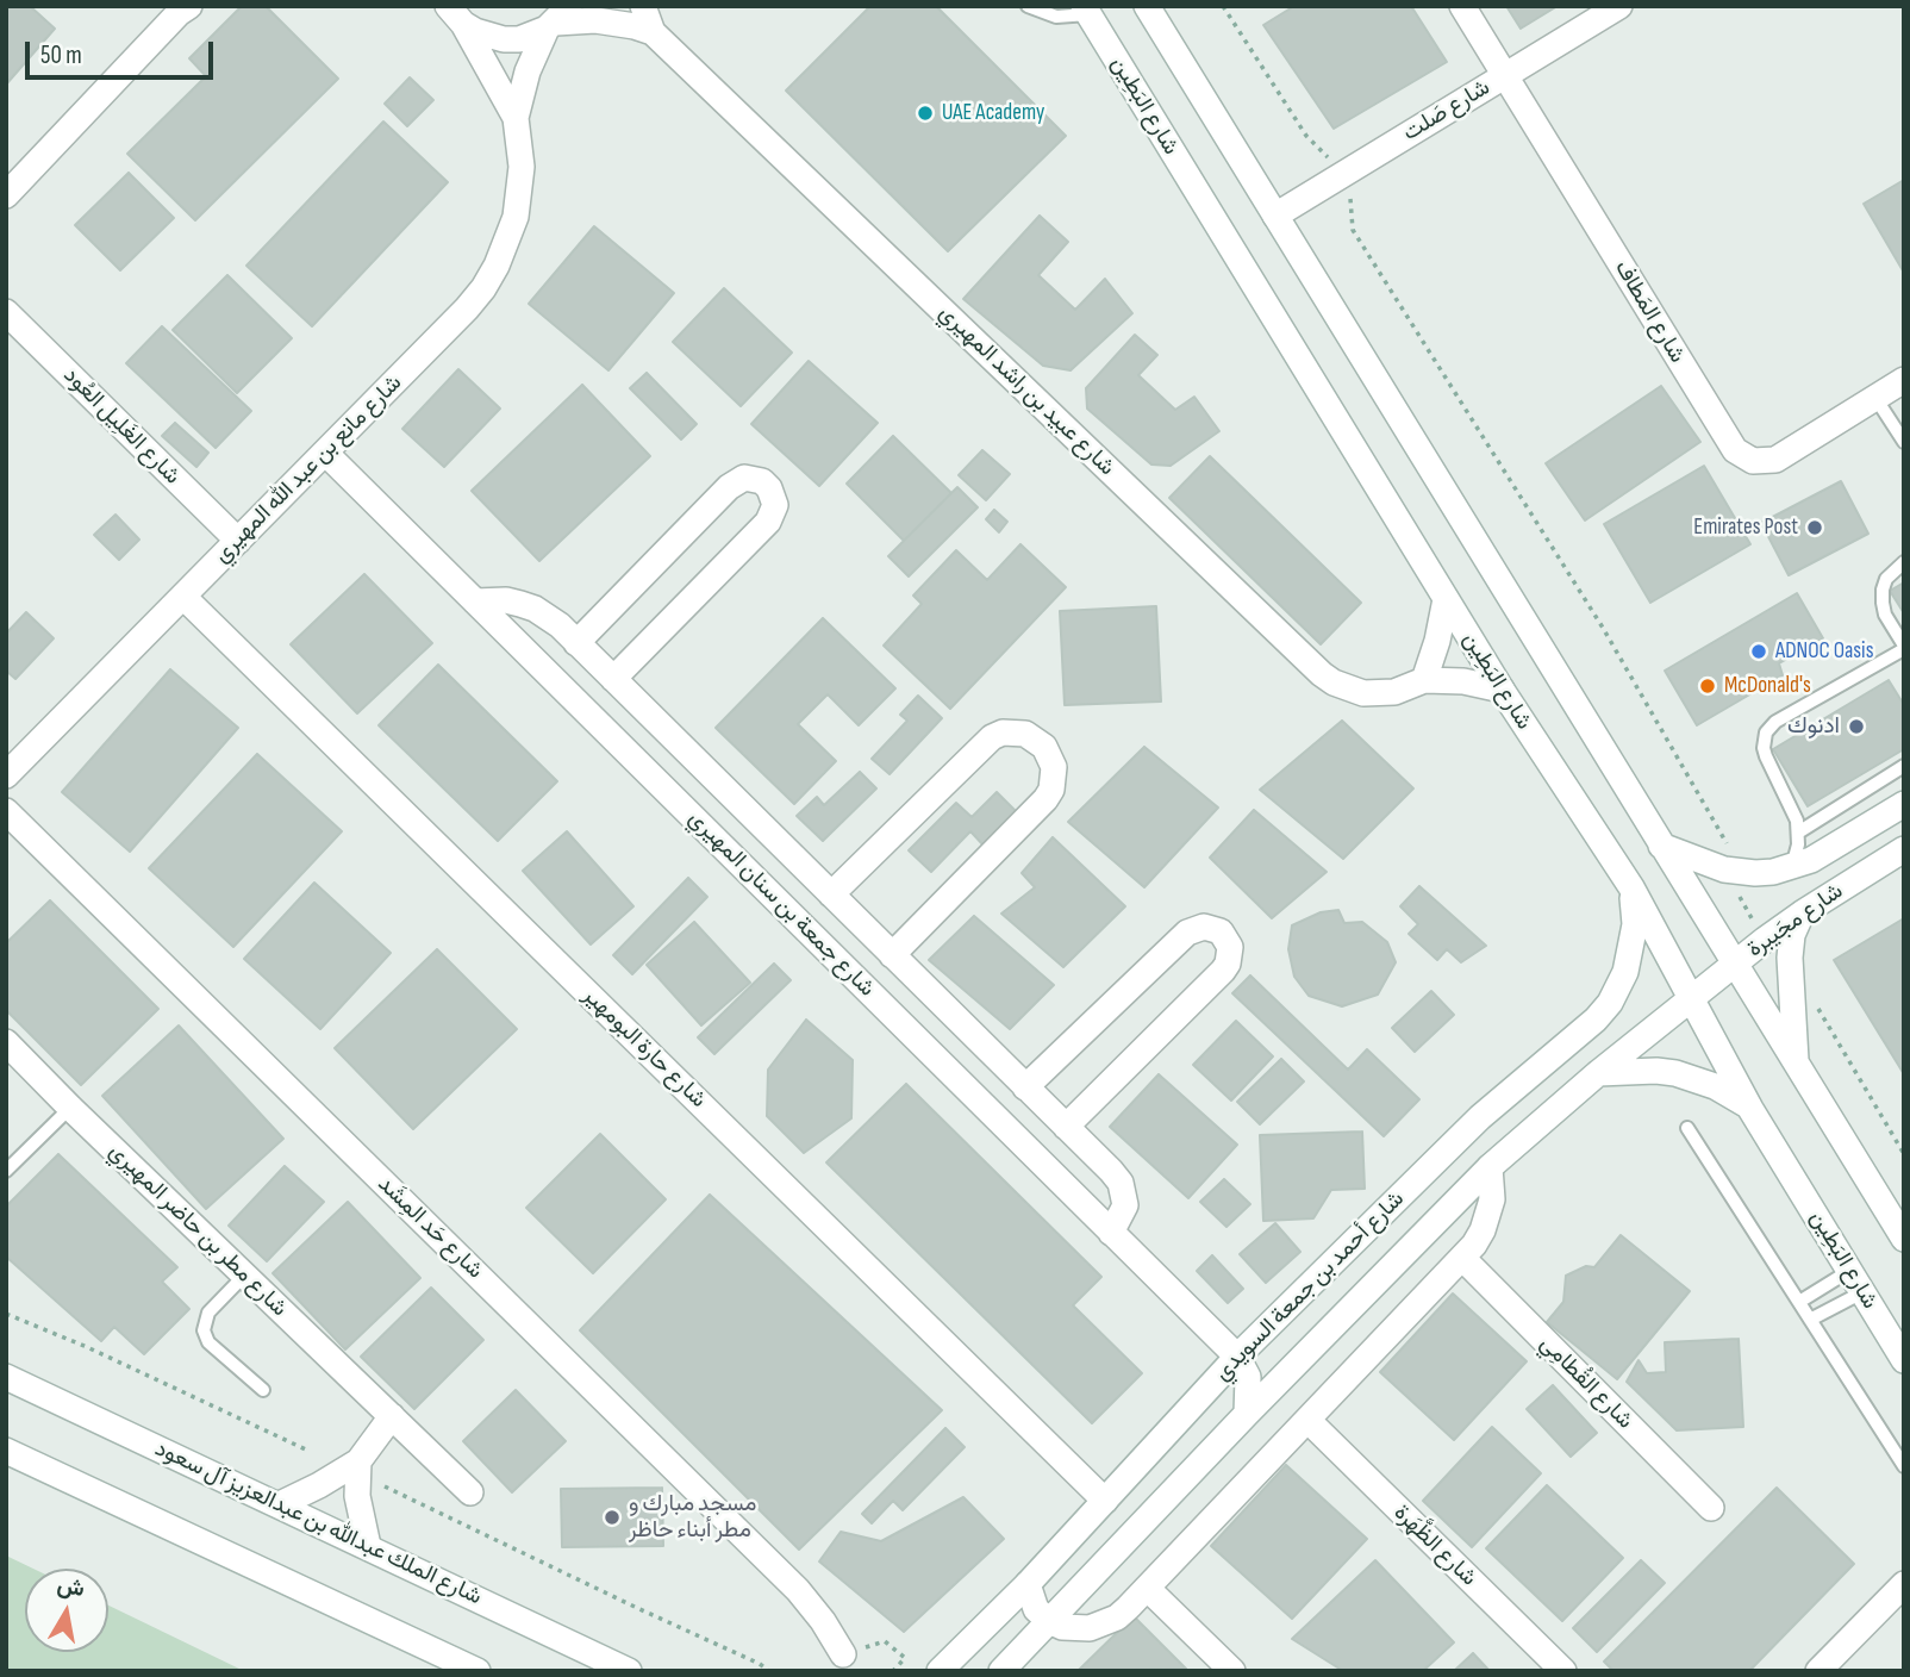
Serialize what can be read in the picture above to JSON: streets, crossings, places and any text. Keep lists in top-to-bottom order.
{
  "streets": {
    "street": [
      "شارع البَطِين",
      "شارع صَلت",
      "شارع المَطاف",
      "شارع عبيد بن راشد المهيري",
      "شارع الغَلِيل العُود",
      "شارع مانع بن عبد الله المهيري",
      "شارع جمعة بن سنان المهيري",
      "شارع مجَيبرة",
      "شارع حارة البومهير",
      "شارع حَد المِشَد",
      "شارع مطر بن حاضر المهيري",
      "شارع أحمد بن جمعة السويدي",
      "شارع القُطامِي",
      "شارع الملك عبدالله بن عبدالعزيز آل سعود",
      "شارع الظَّهَرة"
    ]
  },
  "crossings": [
    ["شارع البَطِين", "شارع عبيد بن راشد المهيري"],
    ["شارع البَطِين", "شارع مجَيبرة"],
    ["شارع البَطِين", "شارع أحمد بن جمعة السويدي"],
    ["شارع صَلت", "شارع المَطاف"],
    ["شارع الغَلِيل العُود", "شارع مانع بن عبد الله المهيري"],
    ["شارع مانع بن عبد الله المهيري", "شارع جمعة بن سنان المهيري"],
    ["شارع مانع بن عبد الله المهيري", "شارع حارة البومهير"],
    ["شارع جمعة بن سنان المهيري", "شارع أحمد بن جمعة السويدي"],
    ["شارع مجَيبرة", "شارع أحمد بن جمعة السويدي"],
    ["شارع حارة البومهير", "شارع أحمد بن جمعة السويدي"]
  ],
  "places": [
    "UAE Academy",
    "Emirates Post",
    "ADNOC Oasis",
    "McDonald's",
    "ادنوك",
    "مسجد مبارك و مطر أبناء حاظر"
  ],
  "scale_bar": "50 m",
  "north": "top"
}
